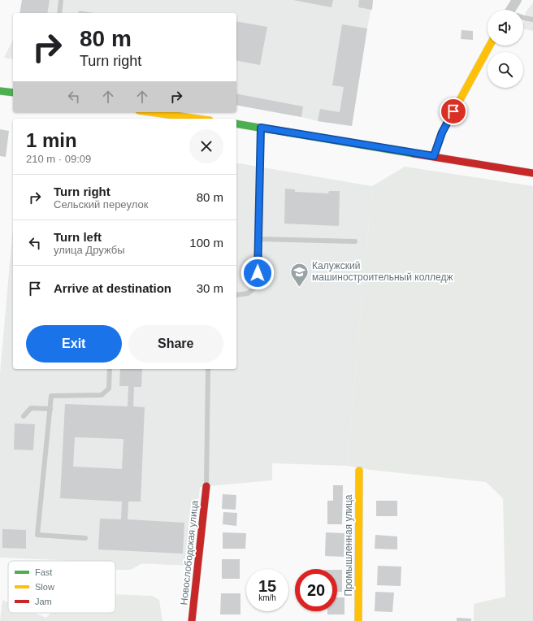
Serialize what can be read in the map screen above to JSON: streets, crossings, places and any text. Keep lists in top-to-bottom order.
{
  "streets": {
    "street": ["Промышленная улица", "Новослободская улица"]
  },
  "places": {
    "school or university": ["Калужский машиностроительный колледж"]
  },
  "legend": ["Fast", "Slow", "Jam"],
  "page": {
    "turn": ["80 m", "Turn right"],
    "heading": ["1 min", "210 m · 09:09"],
    "list": [
      {
        "name": "Turn right",
        "note": "Сельский переулок",
        "value": "80 m"
      },
      {
        "name": "Turn left",
        "note": "улица Дружбы",
        "value": "100 m"
      },
      {
        "name": "Arrive at destination",
        "value": "30 m"
      }
    ],
    "buttons": ["Exit", "Share"],
    "speed": "15 km/h",
    "limit": "20"
  }
}
